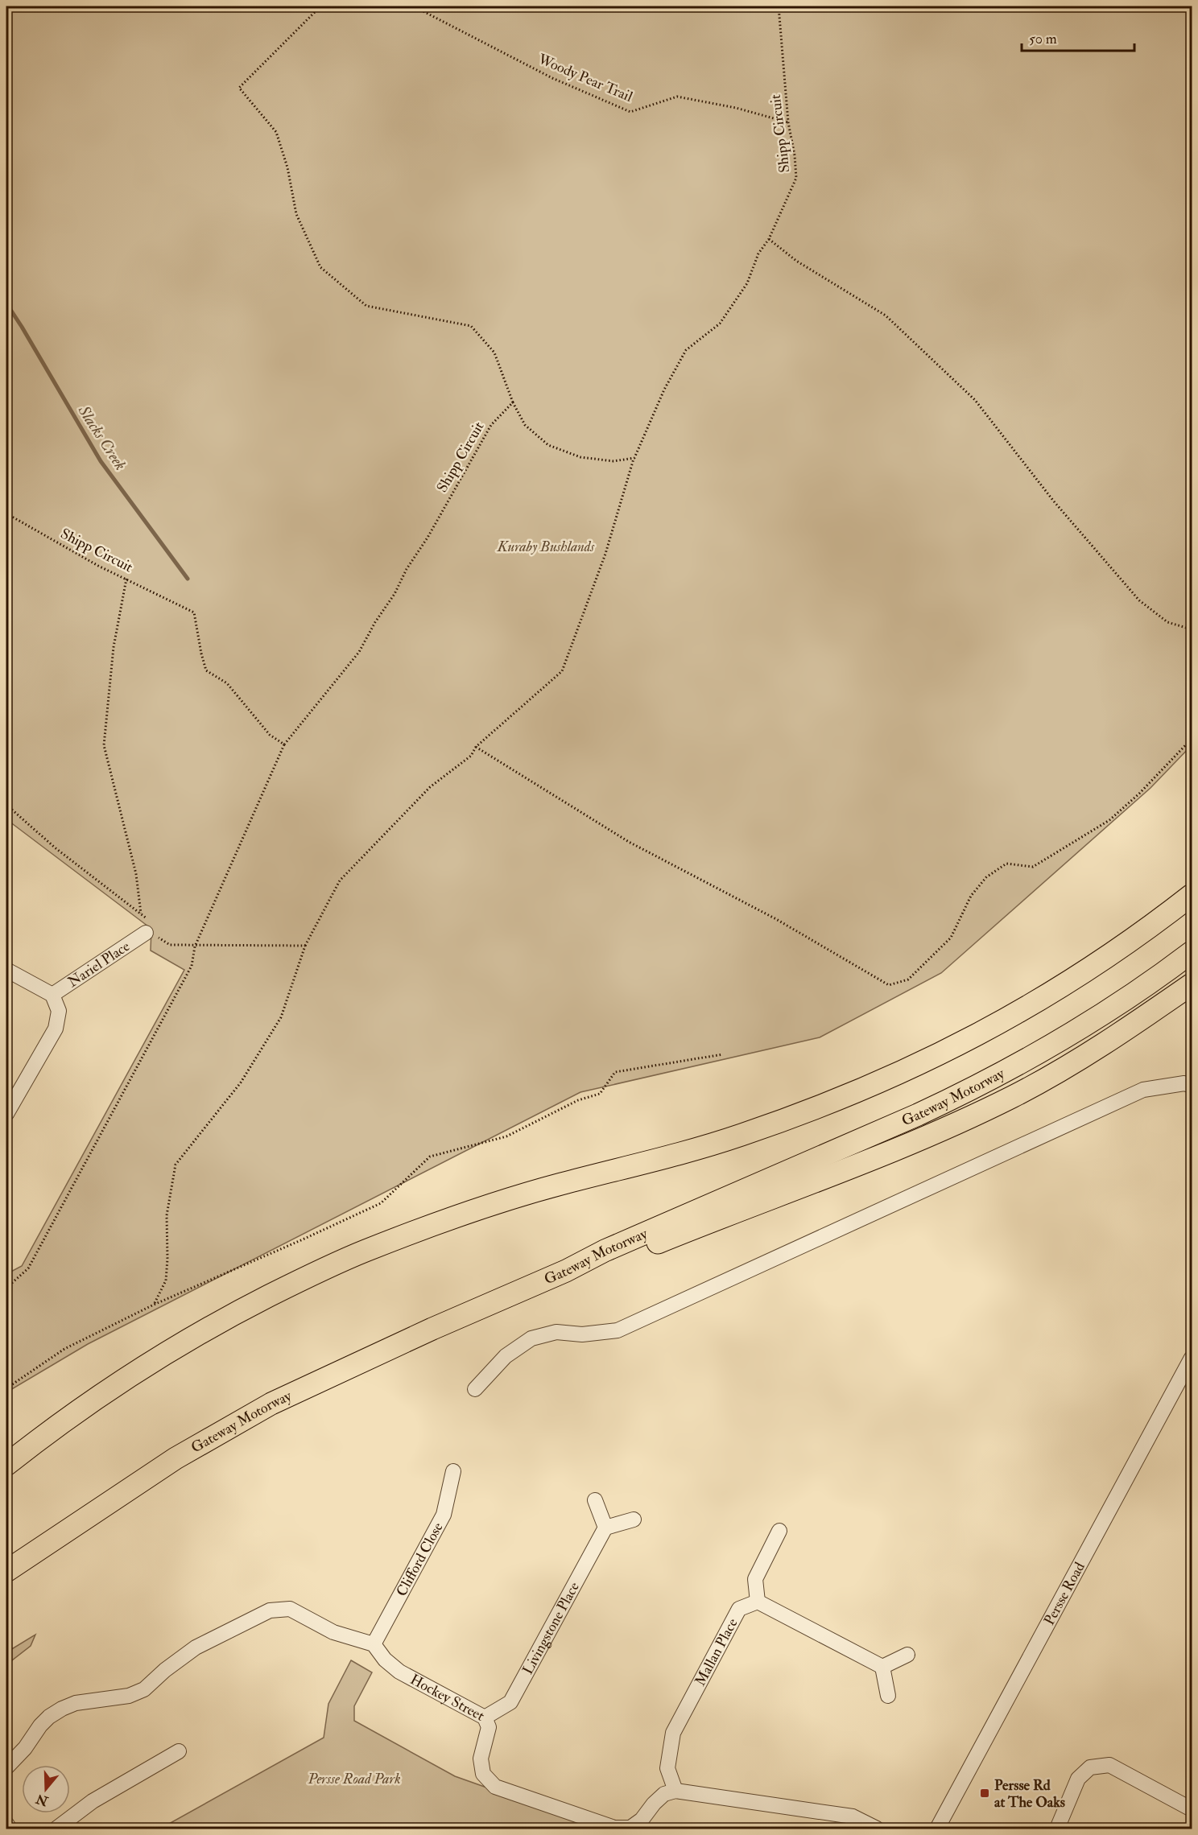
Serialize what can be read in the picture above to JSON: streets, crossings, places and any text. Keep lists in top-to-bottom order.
{
  "streets": {
    "highway": ["Gateway Motorway"],
    "street": [
      "Nariel Place",
      "Clifford Close",
      "Persse Road",
      "Livingstone Place",
      "Mallan Place",
      "Hockey Street"
    ],
    "path": ["Woody Pear Trail", "Shipp Circuit"]
  },
  "crossings": [
    ["Woody Pear Trail", "Shipp Circuit"],
    ["Clifford Close", "Hockey Street"],
    ["Livingstone Place", "Hockey Street"],
    ["Mallan Place", "Hockey Street"]
  ],
  "water": ["Slacks Creek"],
  "parks": ["Kuraby Bushlands", "Persse Road Park"],
  "places": {
    "transit": ["Persse Rd at The Oaks"]
  },
  "scale_bar": "50 m",
  "north": "bottom"
}
